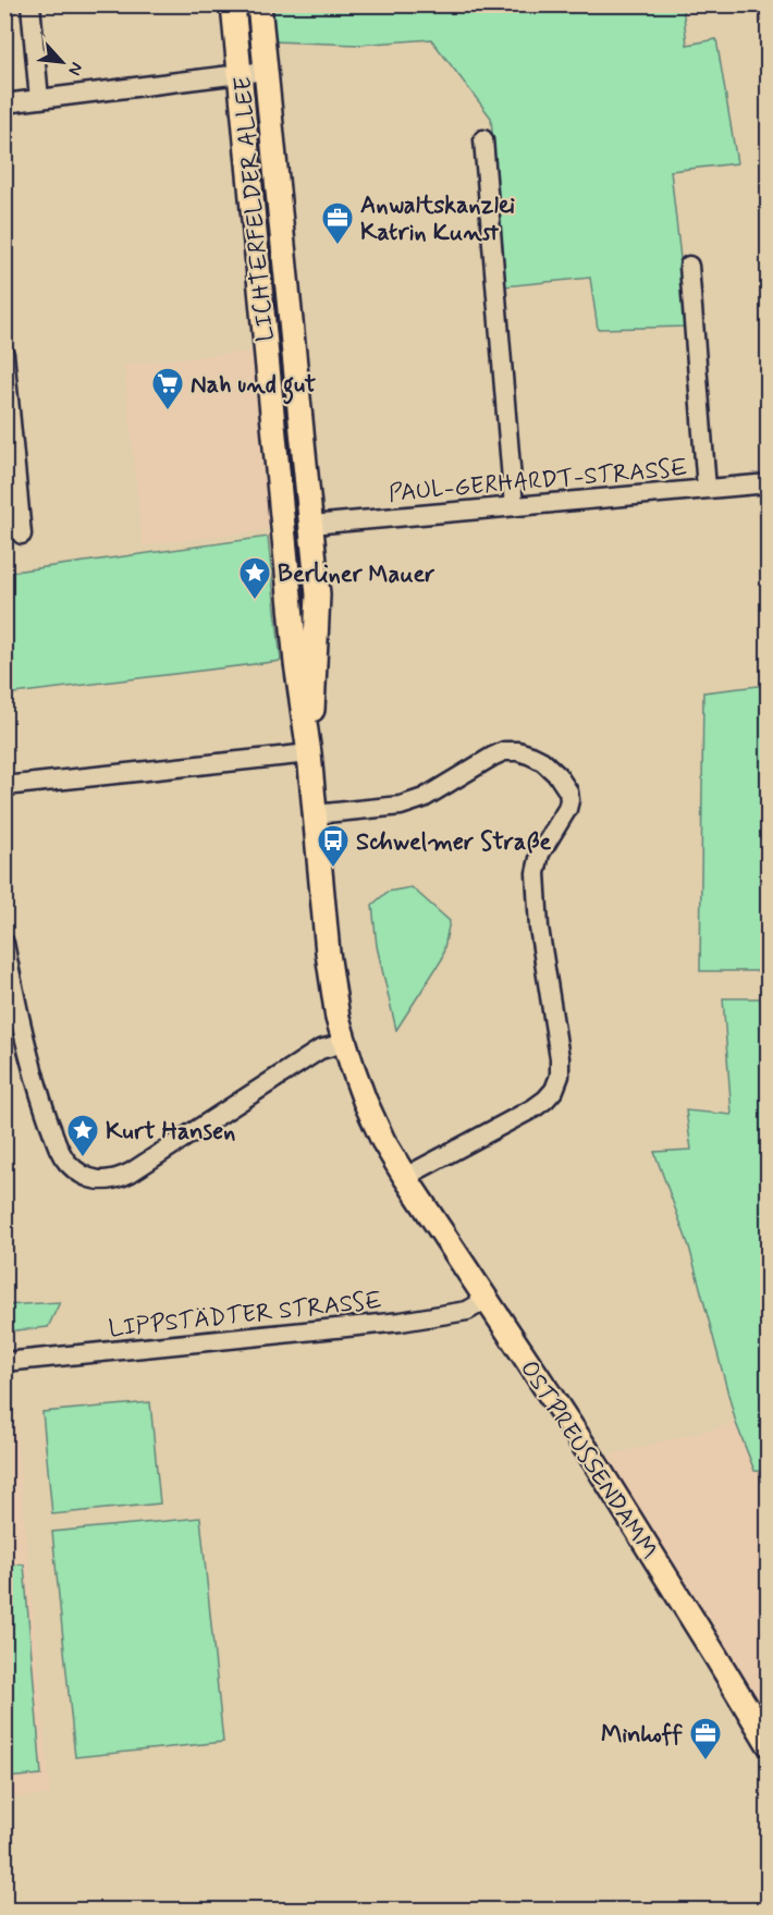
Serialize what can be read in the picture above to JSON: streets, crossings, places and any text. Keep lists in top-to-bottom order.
{
  "streets": {
    "main road": ["LICHTERFELDER ALLEE", "OSTPREUSSENDAMM"],
    "street": ["PAUL-GERHARDT-STRASSE", "LIPPSTÄDTER STRASSE"]
  },
  "crossings": [
    ["LICHTERFELDER ALLEE", "PAUL-GERHARDT-STRASSE"],
    ["LICHTERFELDER ALLEE", "OSTPREUSSENDAMM"],
    ["LIPPSTÄDTER STRASSE", "OSTPREUSSENDAMM"]
  ],
  "places": {
    "office": ["Anwaltskanzlei Katrin Kunst", "Minhoff"],
    "supermarket": ["Nah und gut"],
    "place": ["Berliner Mauer", "Kurt Hansen"],
    "bus stop": ["Schwelmer Straße"]
  },
  "north": "bottom right"
}
